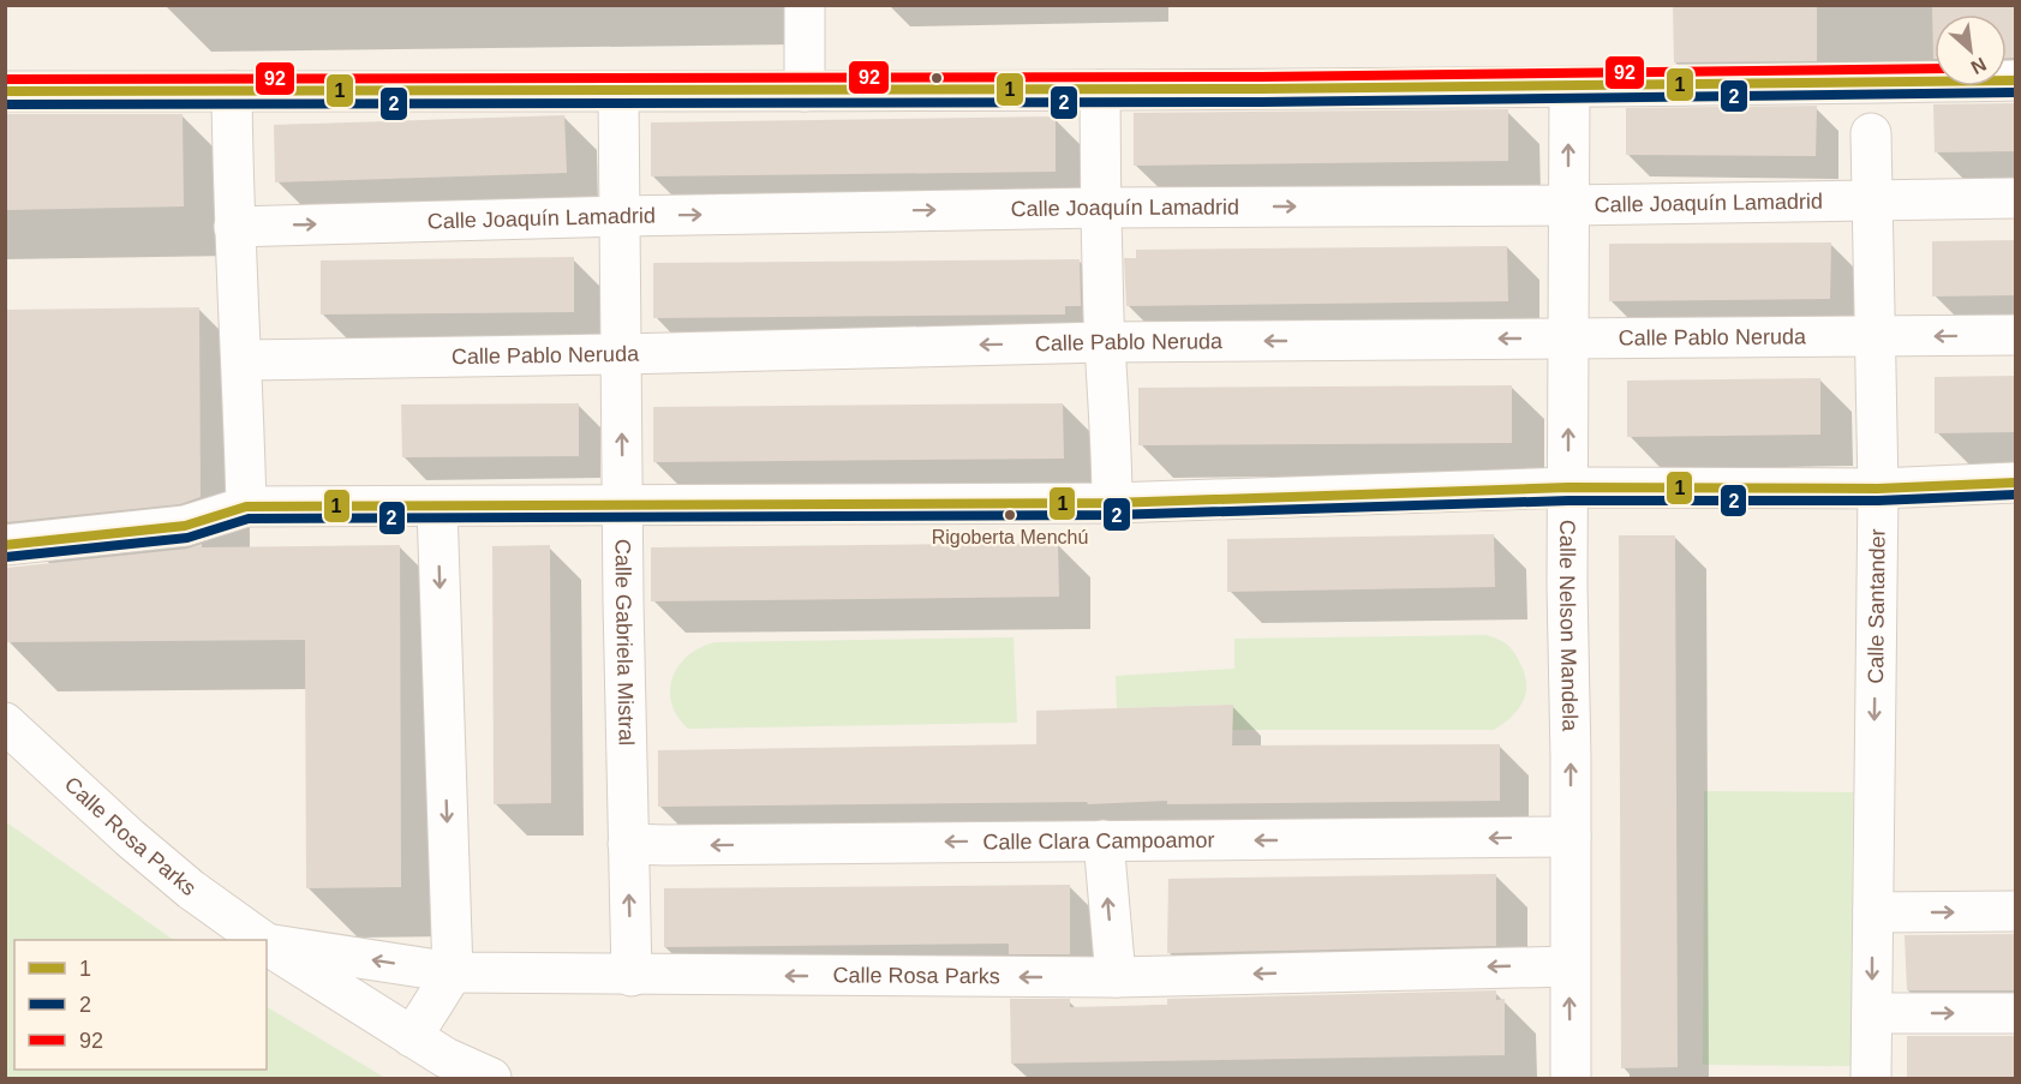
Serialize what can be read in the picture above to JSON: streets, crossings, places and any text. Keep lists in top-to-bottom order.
{
  "streets": {
    "street": [
      "Calle Joaquín Lamadrid",
      "Calle Pablo Neruda",
      "Calle Santander",
      "Calle Nelson Mandela",
      "Calle Gabriela Mistral",
      "Calle Rosa Parks",
      "Calle Clara Campoamor"
    ]
  },
  "crossings": [
    ["Calle Joaquín Lamadrid", "Calle Santander"],
    ["Calle Joaquín Lamadrid", "Calle Nelson Mandela"],
    ["Calle Joaquín Lamadrid", "Calle Gabriela Mistral"],
    ["Calle Pablo Neruda", "Calle Santander"],
    ["Calle Pablo Neruda", "Calle Nelson Mandela"],
    ["Calle Pablo Neruda", "Calle Gabriela Mistral"],
    ["Calle Nelson Mandela", "Calle Rosa Parks"],
    ["Calle Nelson Mandela", "Calle Clara Campoamor"],
    ["Calle Gabriela Mistral", "Calle Rosa Parks"],
    ["Calle Gabriela Mistral", "Calle Clara Campoamor"]
  ],
  "one_way": ["Calle Santander", "Calle Nelson Mandela", "Calle Rosa Parks"],
  "places": ["Rigoberta Menchú"],
  "lines": ["transit line 92", "transit line 1", "transit line 2"],
  "legend": ["1", "2", "92"],
  "north": "bottom right"
}
